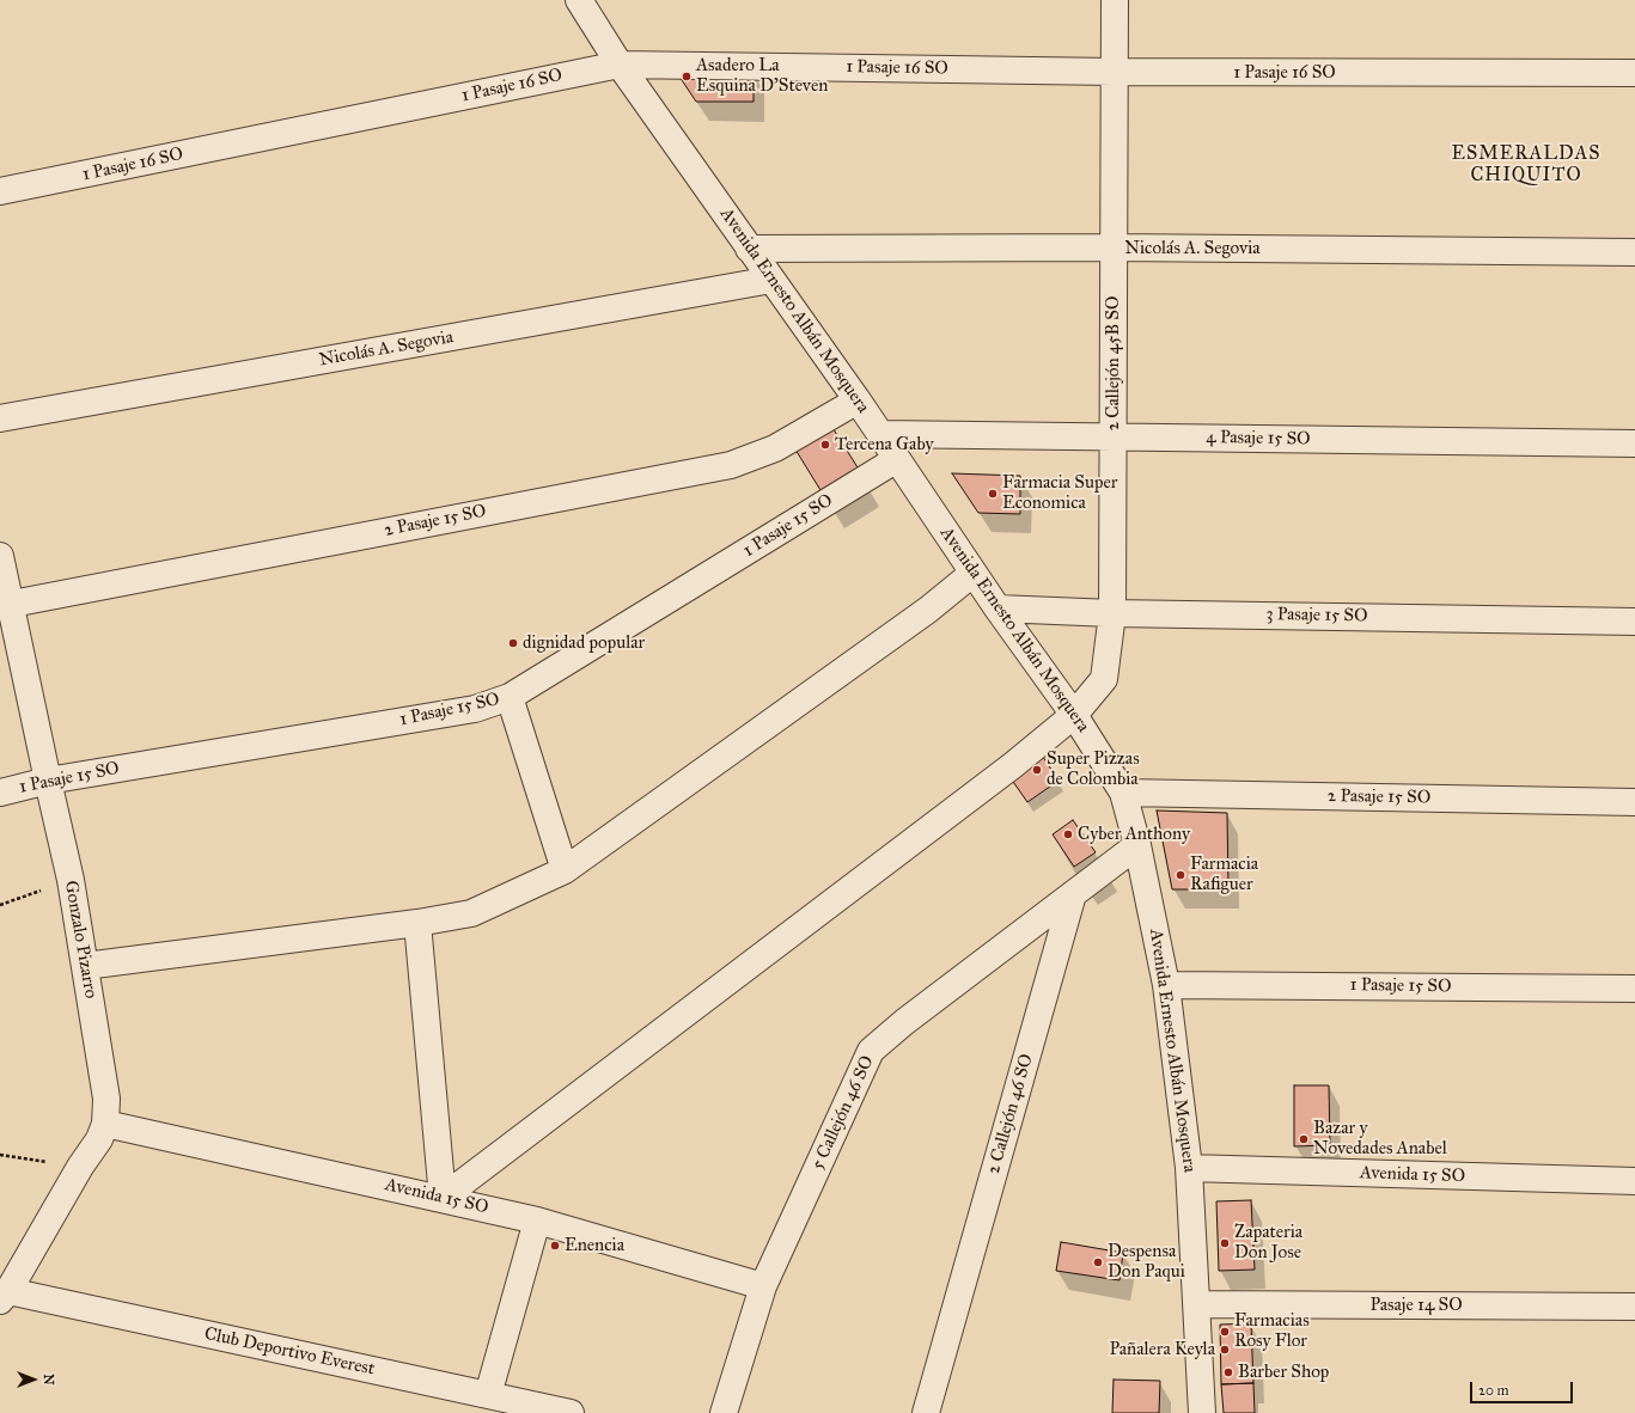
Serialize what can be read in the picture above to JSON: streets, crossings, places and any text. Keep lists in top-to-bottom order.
{
  "streets": {
    "street": [
      "1 Pasaje 16 SO",
      "Nicolás A. Segovia",
      "Avenida Ernesto Albán Mosquera",
      "2 Callejón 45B SO",
      "4 Pasaje 15 SO",
      "2 Pasaje 15 SO",
      "1 Pasaje 15 SO",
      "3 Pasaje 15 SO",
      "Gonzalo Pizarro",
      "5 Callejón 46 SO",
      "2 Callejón 46 SO",
      "Avenida 15 SO",
      "Pasaje 14 SO",
      "Club Deportivo Everest"
    ]
  },
  "crossings": [
    ["1 Pasaje 16 SO", "Avenida Ernesto Albán Mosquera"],
    ["1 Pasaje 16 SO", "2 Callejón 45B SO"],
    ["Nicolás A. Segovia", "Avenida Ernesto Albán Mosquera"],
    ["Nicolás A. Segovia", "2 Callejón 45B SO"],
    ["Avenida Ernesto Albán Mosquera", "2 Callejón 45B SO"],
    ["Avenida Ernesto Albán Mosquera", "4 Pasaje 15 SO"],
    ["Avenida Ernesto Albán Mosquera", "2 Pasaje 15 SO"],
    ["Avenida Ernesto Albán Mosquera", "1 Pasaje 15 SO"],
    ["Avenida Ernesto Albán Mosquera", "3 Pasaje 15 SO"],
    ["Avenida Ernesto Albán Mosquera", "Avenida 15 SO"],
    ["Avenida Ernesto Albán Mosquera", "Pasaje 14 SO"],
    ["2 Callejón 45B SO", "4 Pasaje 15 SO"],
    ["2 Callejón 45B SO", "3 Pasaje 15 SO"],
    ["2 Callejón 45B SO", "Avenida 15 SO"],
    ["2 Pasaje 15 SO", "Gonzalo Pizarro"],
    ["1 Pasaje 15 SO", "Gonzalo Pizarro"],
    ["Gonzalo Pizarro", "Avenida 15 SO"],
    ["Gonzalo Pizarro", "Club Deportivo Everest"],
    ["5 Callejón 46 SO", "2 Callejón 46 SO"],
    ["5 Callejón 46 SO", "Avenida 15 SO"]
  ],
  "districts": ["ESMERALDAS CHIQUITO"],
  "places": [
    "Asadero La Esquina D'Steven",
    "Tercena Gaby",
    "Farmacia Super Economica",
    "dignidad popular",
    "Super Pizzas de Colombia",
    "Cyber Anthony",
    "Farmacia Rafiguer",
    "Bazar y Novedades Anabel",
    "Zapateria Don Jose",
    "Enencia",
    "Despensa Don Paqui",
    "Farmacias Rosy Flor",
    "Pañalera Keyla",
    "Barber Shop"
  ],
  "scale_bar": "20 m",
  "north": "right"
}
